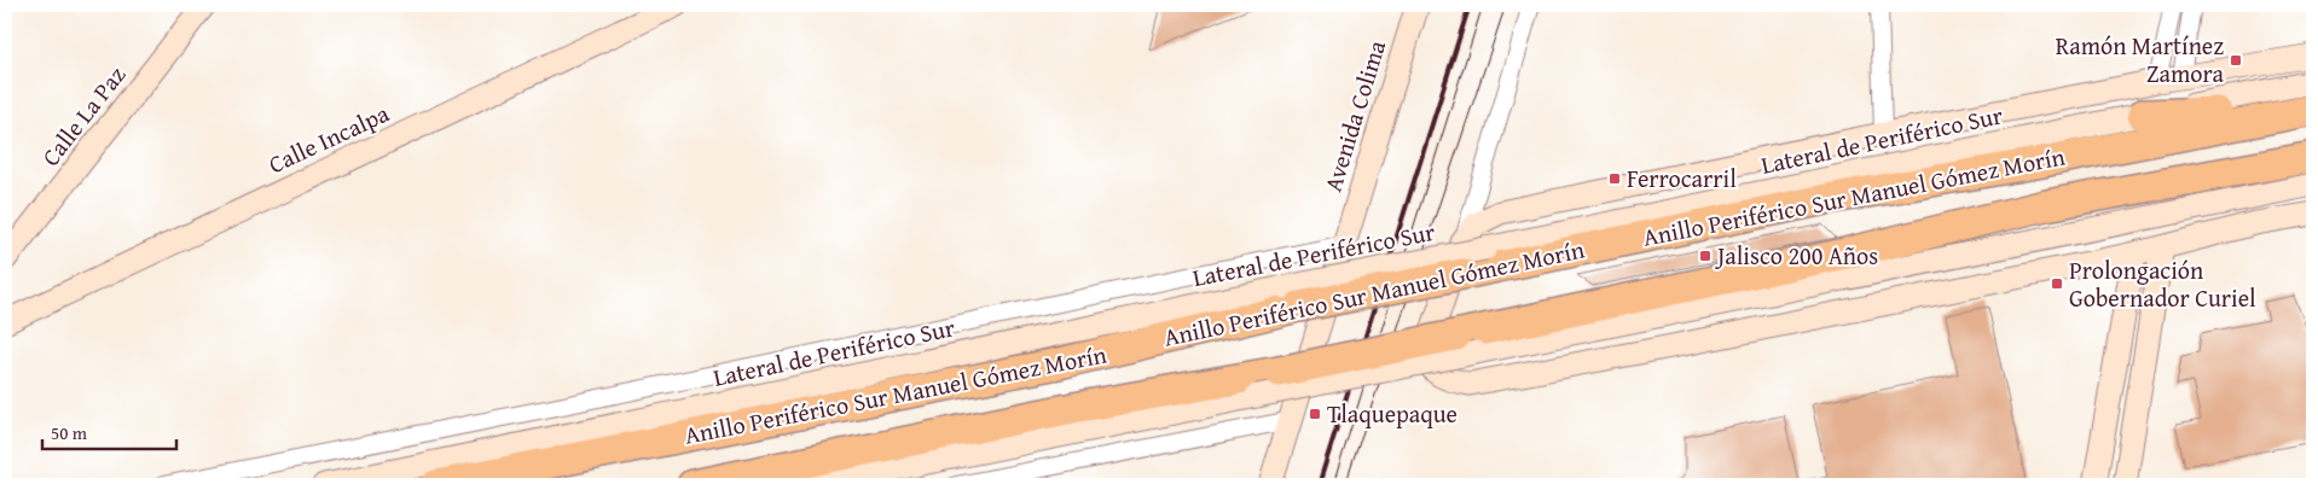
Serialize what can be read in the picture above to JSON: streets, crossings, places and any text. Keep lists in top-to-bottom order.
{
  "streets": {
    "highway": ["Anillo Periférico Sur Manuel Gómez Morín"],
    "street": [
      "Calle La Paz",
      "Avenida Colima",
      "Calle Incalpa",
      "Lateral de Periférico Sur"
    ]
  },
  "crossings": [
    ["Lateral de Periférico Sur", "Anillo Periférico Sur Manuel Gómez Morín"]
  ],
  "places": {
    "transit": [
      "Ramón Martínez Zamora",
      "Ferrocarril",
      "Jalisco 200 Años",
      "Prolongación Gobernador Curiel",
      "Tlaquepaque"
    ]
  },
  "scale_bar": "50 m"
}
